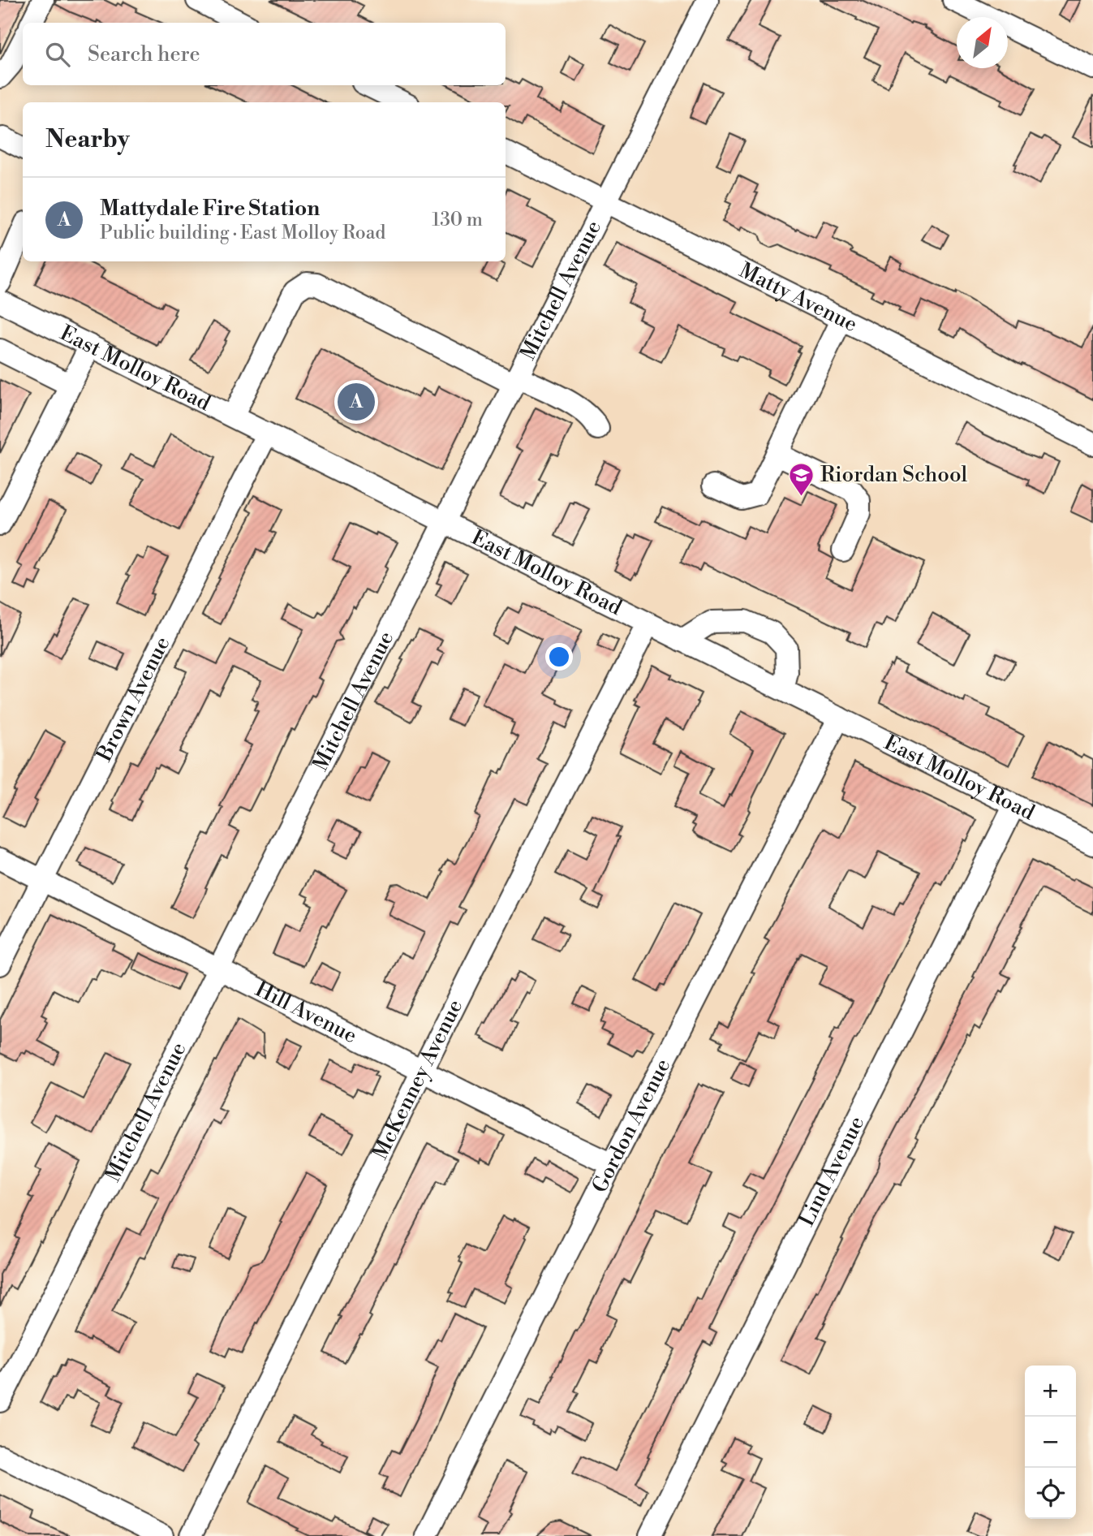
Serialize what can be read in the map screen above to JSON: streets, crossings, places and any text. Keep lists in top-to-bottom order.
{
  "streets": {
    "street": [
      "Mitchell Avenue",
      "Matty Avenue",
      "East Molloy Road",
      "Brown Avenue",
      "Hill Avenue",
      "McKenney Avenue",
      "Gordon Avenue",
      "Lind Avenue"
    ]
  },
  "crossings": [
    ["Mitchell Avenue", "Matty Avenue"],
    ["Mitchell Avenue", "East Molloy Road"],
    ["Mitchell Avenue", "Hill Avenue"],
    ["East Molloy Road", "Brown Avenue"],
    ["East Molloy Road", "McKenney Avenue"],
    ["East Molloy Road", "Gordon Avenue"],
    ["East Molloy Road", "Lind Avenue"],
    ["Brown Avenue", "Hill Avenue"],
    ["Hill Avenue", "McKenney Avenue"],
    ["Hill Avenue", "Gordon Avenue"]
  ],
  "places": {
    "school or university": ["Riordan School"]
  },
  "north": "top right",
  "page": {
    "search": "Search here",
    "heading": "Nearby",
    "list": [
      {
        "mark": "A",
        "name": "Mattydale Fire Station",
        "note": "Public building · East Molloy Road",
        "value": "130 m"
      }
    ],
    "pins": "A",
    "map_buttons": ["+", "−"]
  }
}
